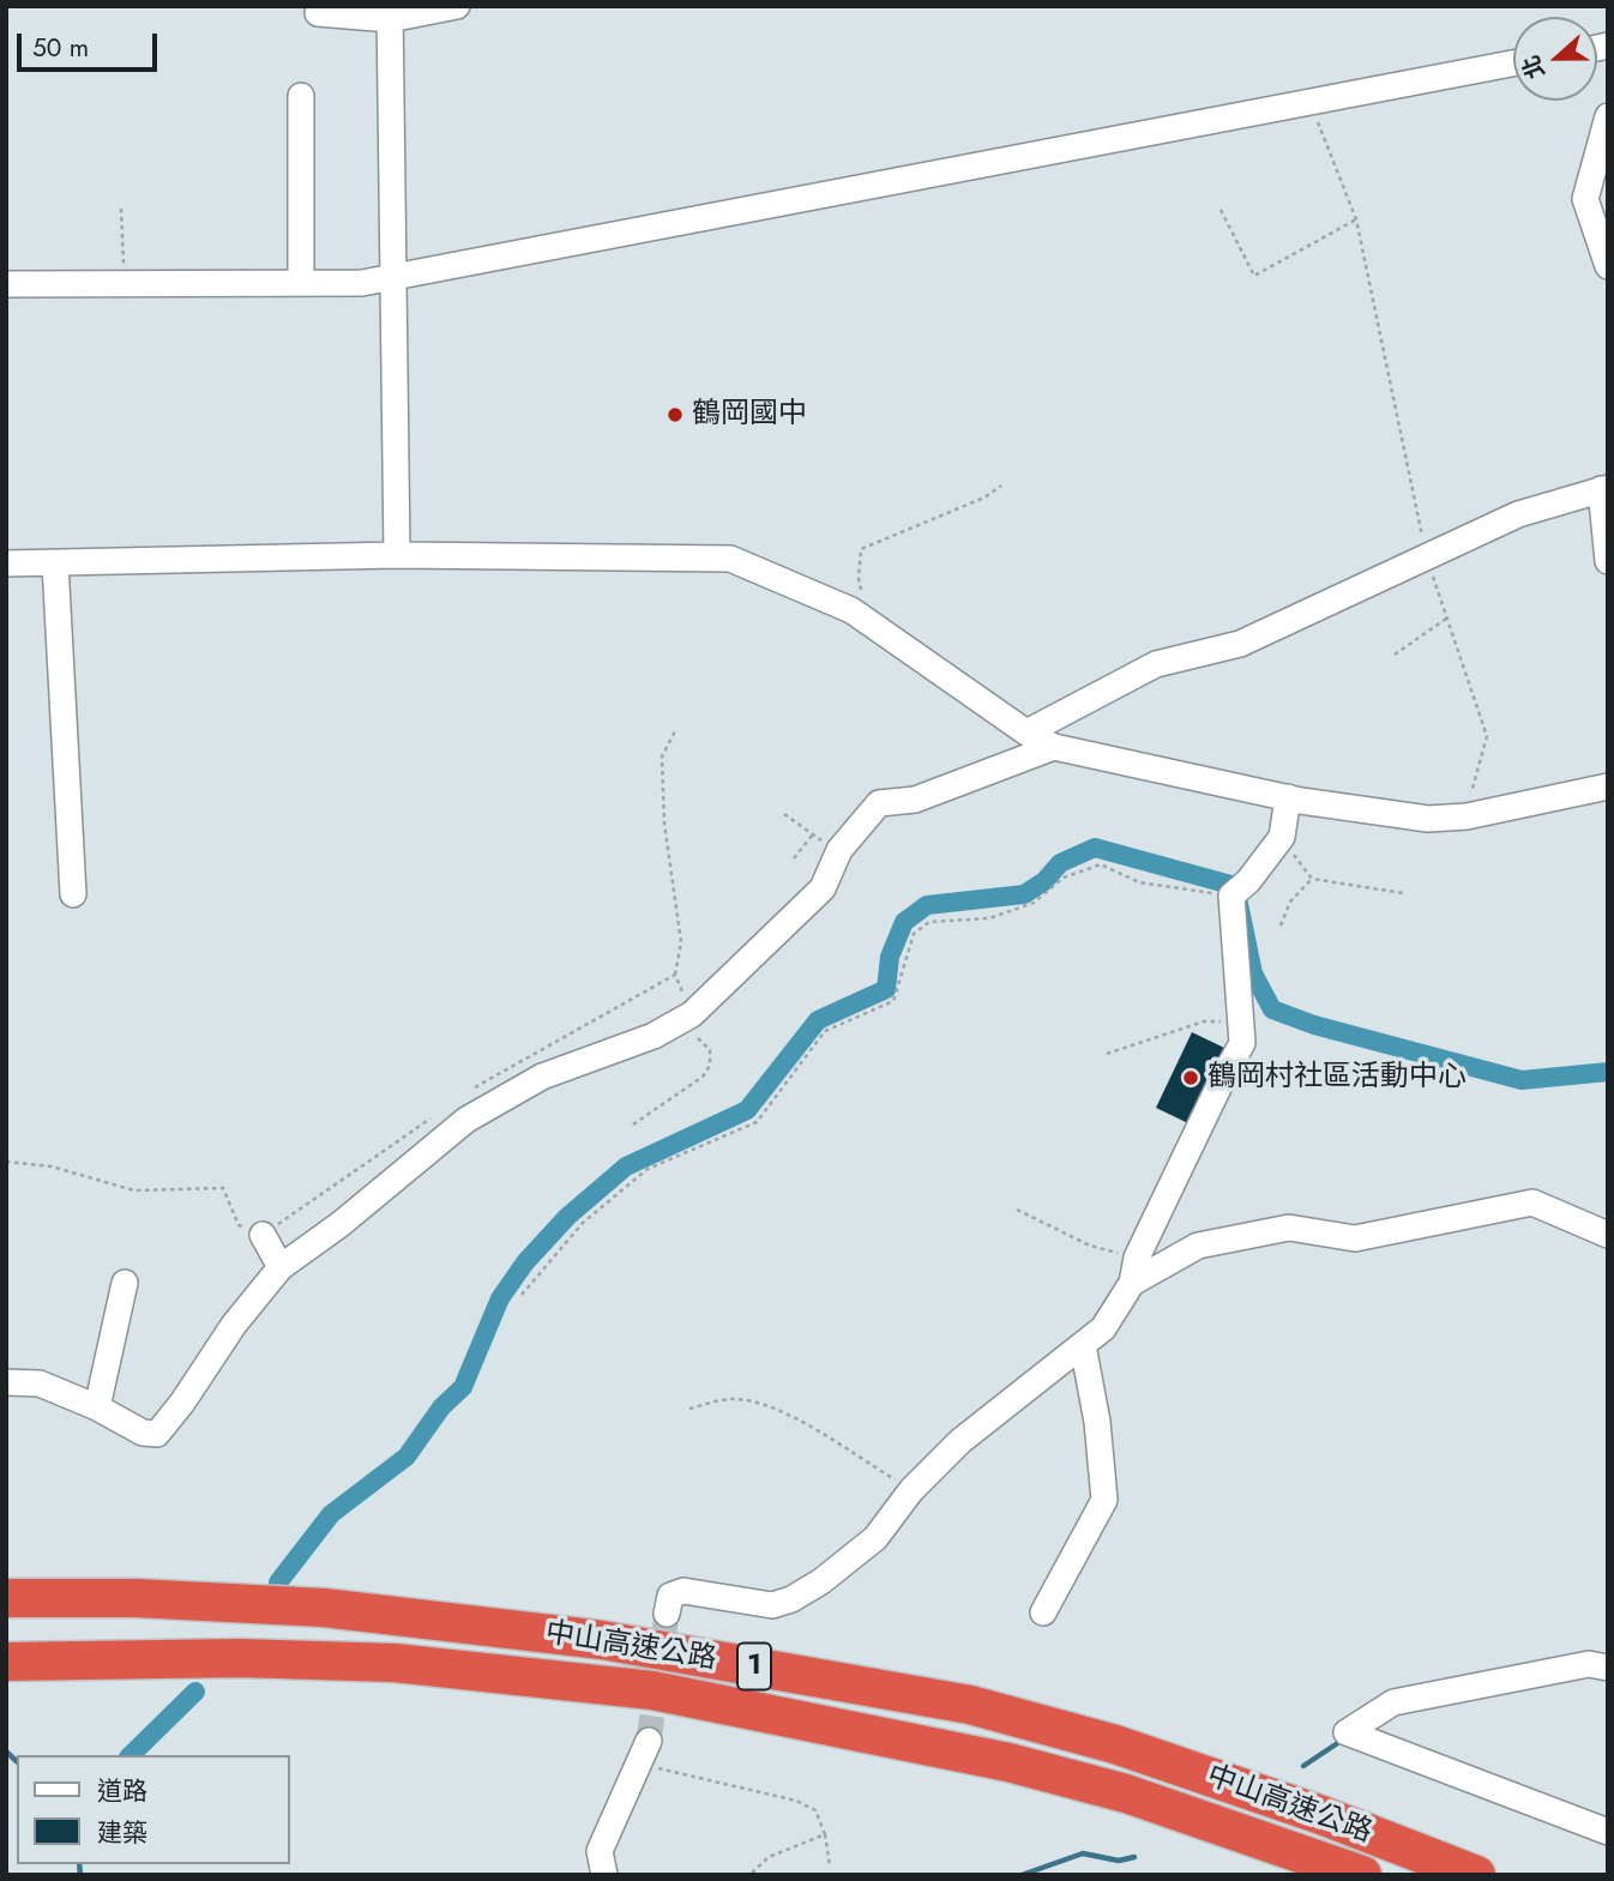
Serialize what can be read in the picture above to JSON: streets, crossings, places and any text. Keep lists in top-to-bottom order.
{
  "streets": {
    "highway": ["中山高速公路", "1"]
  },
  "places": ["鶴岡國中", "鶴岡村社區活動中心"],
  "legend": ["道路", "建築"],
  "scale_bar": "50 m",
  "north": "left"
}
